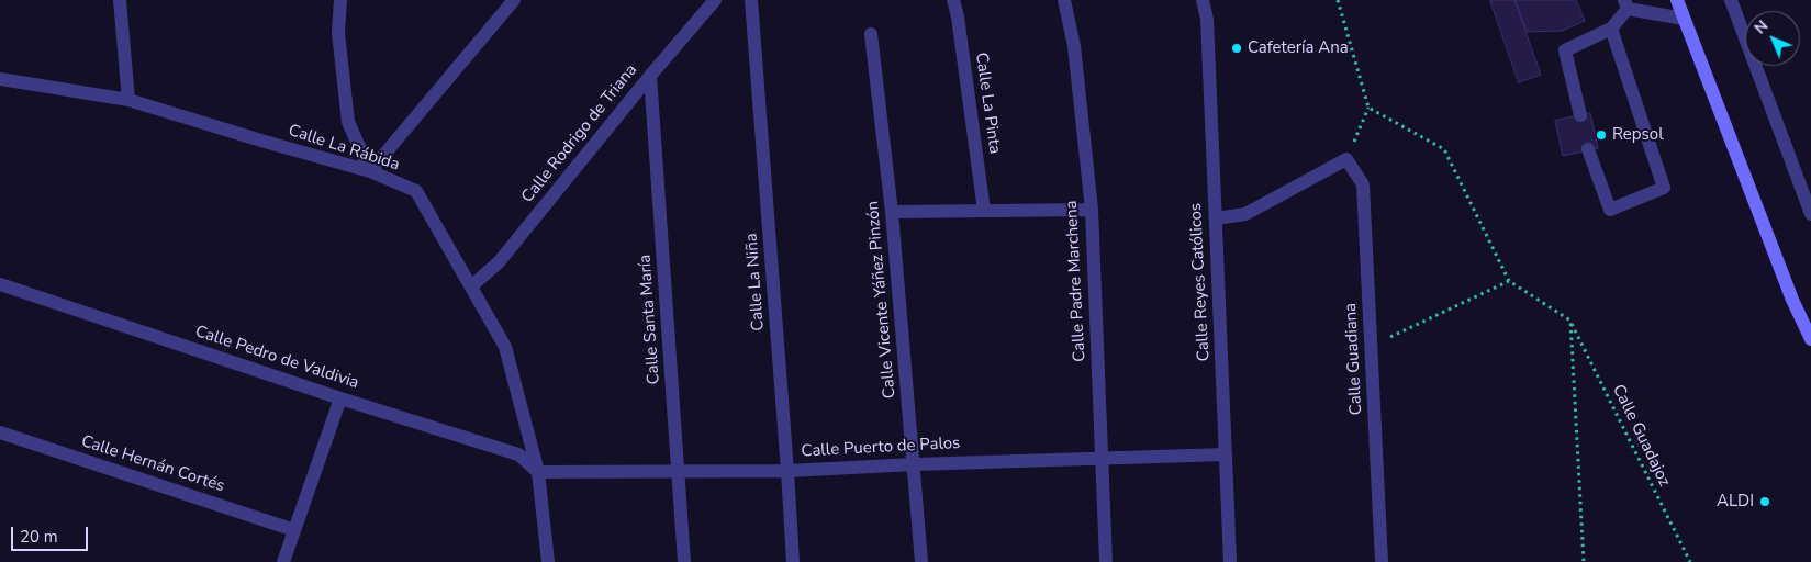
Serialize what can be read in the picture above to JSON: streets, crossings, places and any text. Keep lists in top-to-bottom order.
{
  "streets": {
    "street": [
      "Calle La Pinta",
      "Calle Rodrigo de Triana",
      "Calle La Rábida",
      "Calle Padre Marchena",
      "Calle La Niña",
      "Calle Reyes Católicos",
      "Calle Vicente Yáñez Pinzón",
      "Calle Santa María",
      "Calle Pedro de Valdivia",
      "Calle Guadiana",
      "Calle Puerto de Palos",
      "Calle Hernán Cortés"
    ],
    "path": ["Calle Guadajoz"]
  },
  "crossings": [
    ["Calle Rodrigo de Triana", "Calle La Rábida"],
    ["Calle Rodrigo de Triana", "Calle Santa María"],
    ["Calle La Rábida", "Calle Pedro de Valdivia"],
    ["Calle La Rábida", "Calle Puerto de Palos"],
    ["Calle Padre Marchena", "Calle Puerto de Palos"],
    ["Calle La Niña", "Calle Puerto de Palos"],
    ["Calle Reyes Católicos", "Calle Puerto de Palos"],
    ["Calle Vicente Yáñez Pinzón", "Calle Puerto de Palos"],
    ["Calle Santa María", "Calle Puerto de Palos"],
    ["Calle Pedro de Valdivia", "Calle Puerto de Palos"]
  ],
  "places": ["Cafetería Ana", "Repsol", "ALDI"],
  "scale_bar": "20 m",
  "north": "top left"
}
